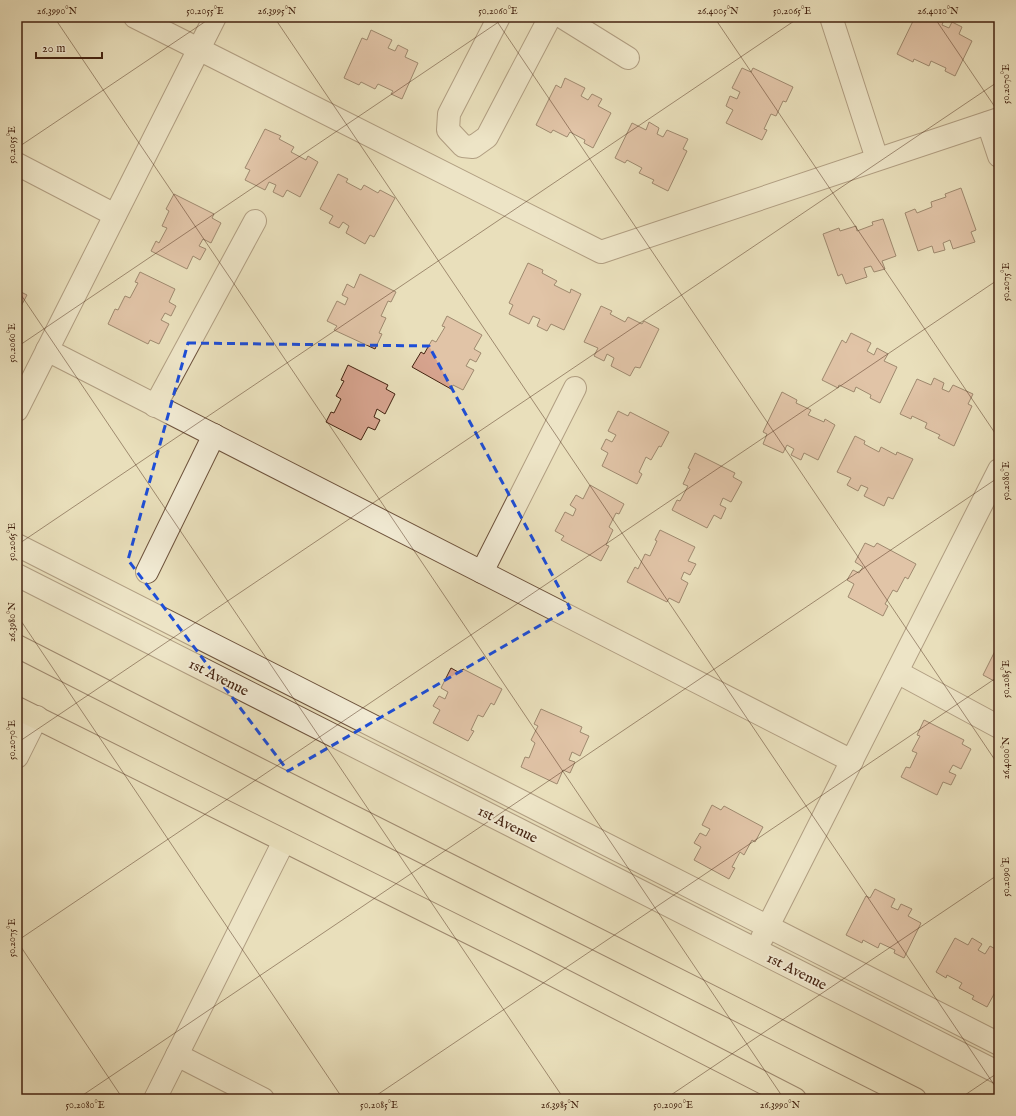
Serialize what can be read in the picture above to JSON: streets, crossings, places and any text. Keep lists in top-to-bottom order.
{
  "streets": {
    "street": ["1st Avenue"]
  },
  "scale_bar": "20 m",
  "coordinates": [
    "26.3990°N",
    "50.2055°E",
    "26.3995°N",
    "50.2060°E",
    "26.4005°N",
    "50.2065°E",
    "26.4010°N",
    "50.2070°E",
    "50.2075°E",
    "50.2080°E",
    "26.3980°N",
    "50.2085°E",
    "26.4000°N",
    "50.2090°E",
    "26.3985°N"
  ]
}
